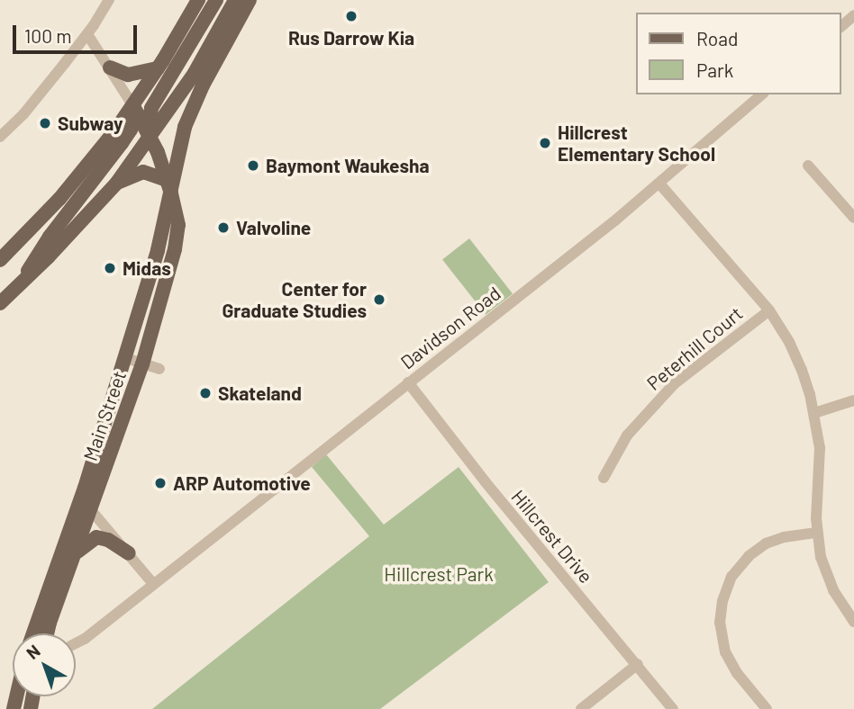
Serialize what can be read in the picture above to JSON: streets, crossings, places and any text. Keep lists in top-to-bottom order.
{
  "streets": {
    "main road": ["Main Street"],
    "street": ["Davidson Road", "Peterhill Court", "Hillcrest Drive"]
  },
  "crossings": [
    ["Davidson Road", "Hillcrest Drive"]
  ],
  "parks": ["Hillcrest Park"],
  "places": [
    "Rus Darrow Kia",
    "Subway",
    "Hillcrest Elementary School",
    "Baymont Waukesha",
    "Valvoline",
    "Midas",
    "Center for Graduate Studies",
    "Skateland",
    "ARP Automotive"
  ],
  "legend": ["Road", "Park"],
  "scale_bar": "100 m",
  "north": "top left"
}
